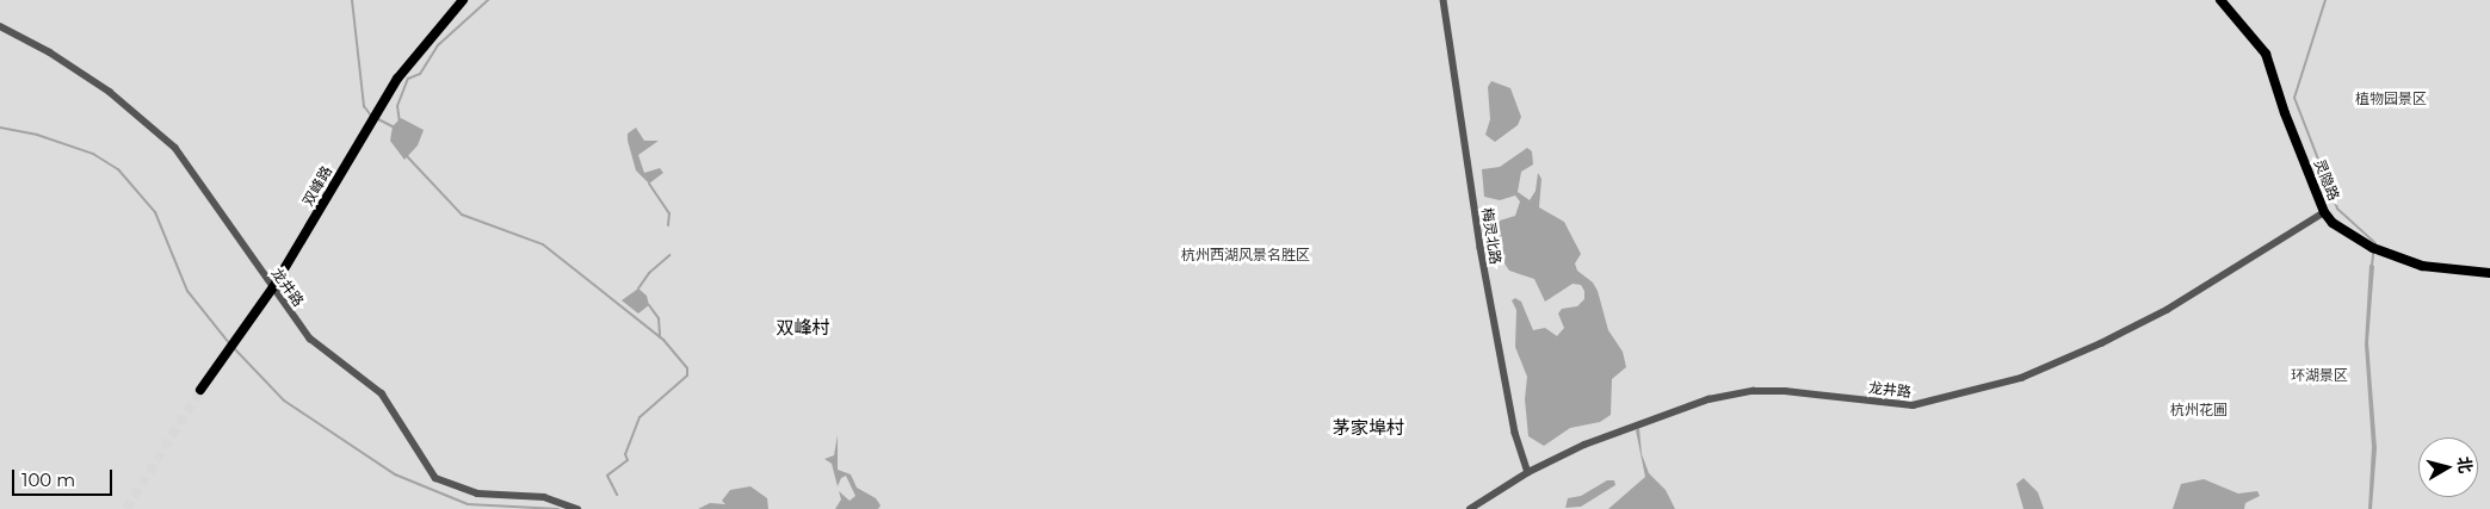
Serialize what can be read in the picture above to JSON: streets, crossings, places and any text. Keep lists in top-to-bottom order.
{
  "streets": {
    "main road": ["灵隐路", "双峰路"],
    "street": ["梅灵北路", "龙井路"]
  },
  "crossings": [
    ["灵隐路", "龙井路"],
    ["双峰路", "龙井路"],
    ["梅灵北路", "龙井路"]
  ],
  "districts": ["双峰村", "茅家埠村"],
  "parks": [
    "植物园景区",
    "杭州西湖风景名胜区",
    "环湖景区",
    "杭州花圃"
  ],
  "scale_bar": "100 m",
  "north": "right"
}
